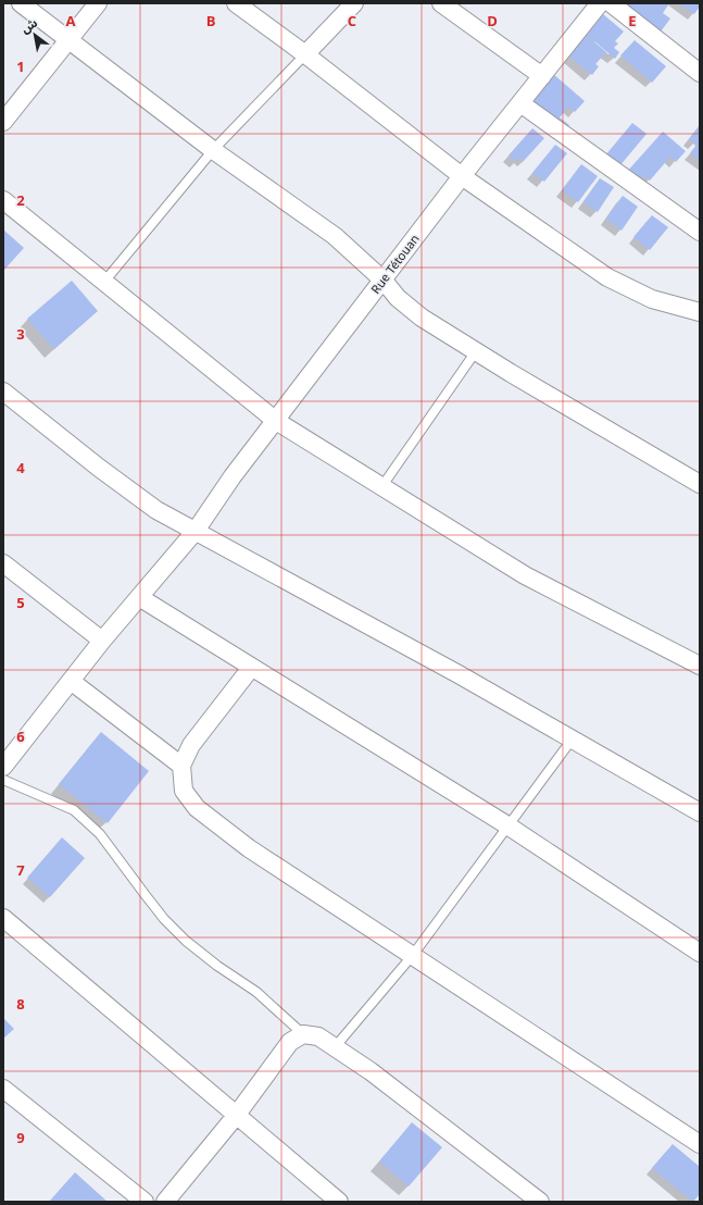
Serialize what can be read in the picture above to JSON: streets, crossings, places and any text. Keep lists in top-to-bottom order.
{
  "streets": {
    "street": ["Rue Tétouan"]
  },
  "north": "top left",
  "grid": {
    "columns": [
      "A",
      "B",
      "C",
      "D",
      "E"
    ],
    "rows": [
      "1",
      "2",
      "3",
      "4",
      "5",
      "6",
      "7",
      "8",
      "9"
    ]
  }
}
